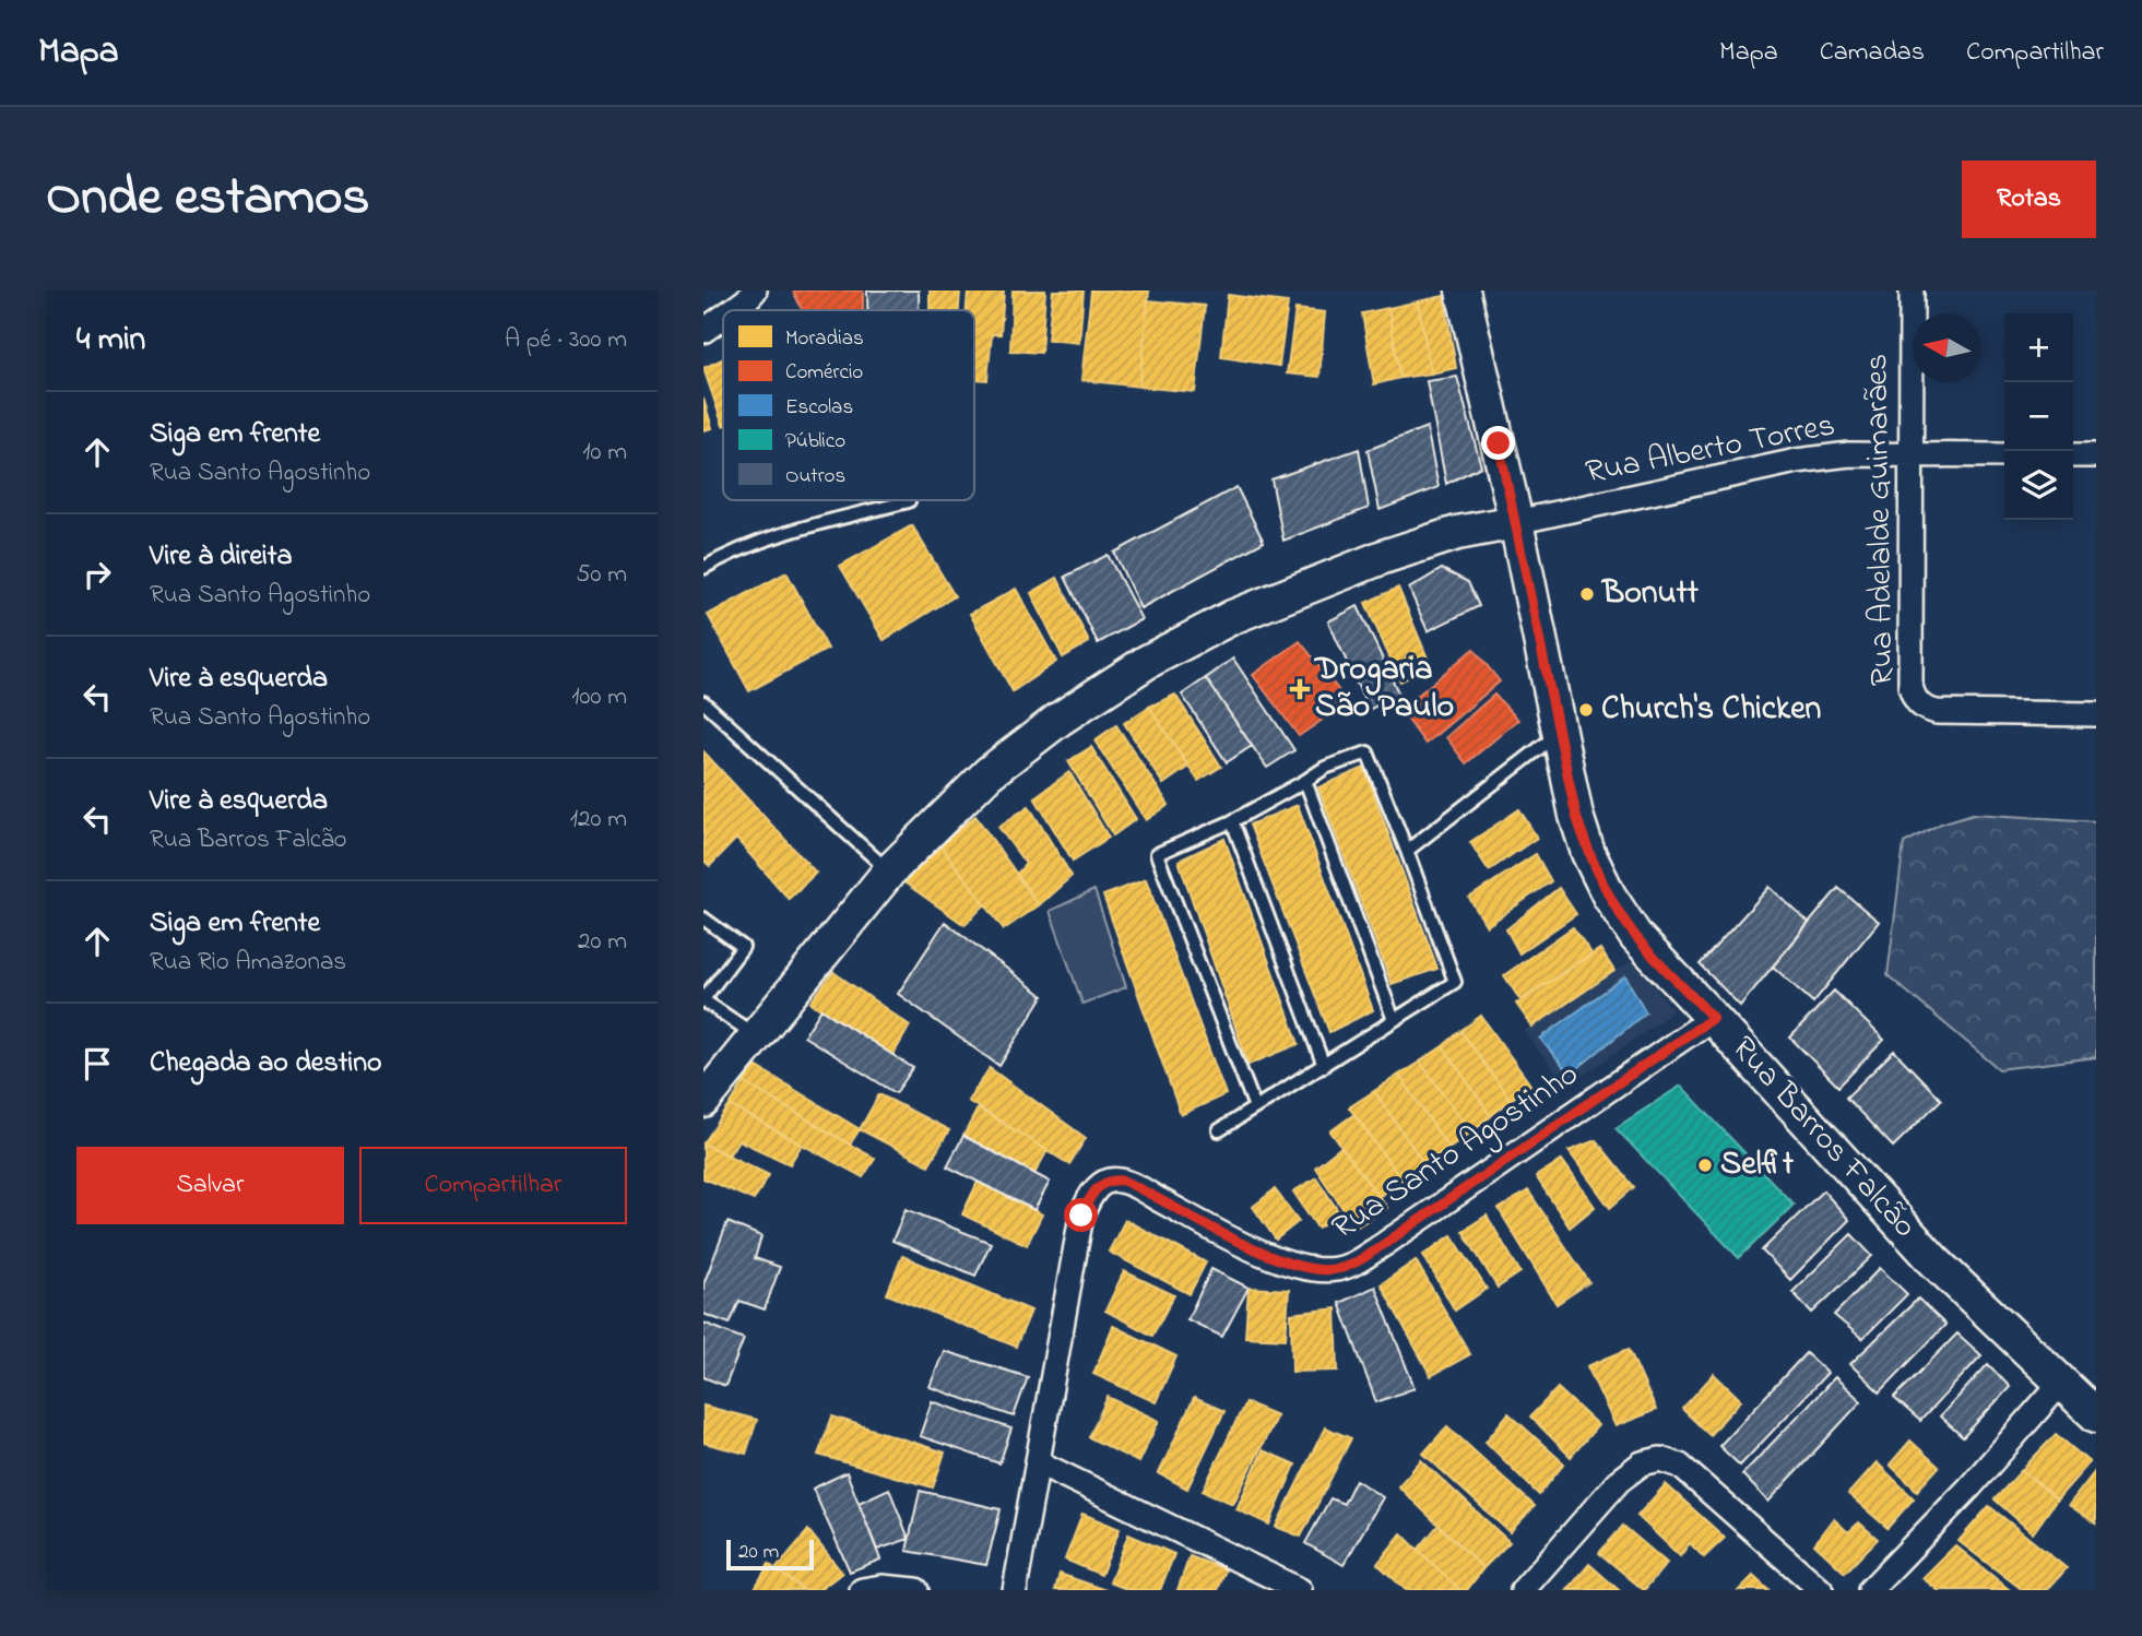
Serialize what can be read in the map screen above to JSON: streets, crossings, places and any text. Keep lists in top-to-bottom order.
{
  "streets": {
    "street": [
      "Rua Alberto Torres",
      "Rua Adelalde Guimarães",
      "Rua Barros Falcão",
      "Rua Santo Agostinho"
    ]
  },
  "crossings": [
    ["Rua Alberto Torres", "Rua Adelalde Guimarães"],
    ["Rua Alberto Torres", "Rua Barros Falcão"],
    ["Rua Barros Falcão", "Rua Santo Agostinho"]
  ],
  "places": {
    "other": ["Bonutt", "Church's Chicken", "Selfit"],
    "health": ["Drogaria São Paulo"]
  },
  "legend": [
    "Moradias",
    "Comércio",
    "Escolas",
    "Público",
    "Outros"
  ],
  "scale_bar": "20 m",
  "north": "left",
  "page": {
    "header": "Mapa",
    "nav": ["Mapa", "Camadas", "Compartilhar"],
    "title": "Onde estamos",
    "buttons": [
      "Rotas",
      ["Salvar", "Compartilhar"]
    ],
    "heading": ["4 min", "A pé · 300 m"],
    "map_buttons": ["+", "−"],
    "list": [
      ["Siga em frente", "Rua Santo Agostinho", "10 m"],
      ["Vire à direita", "Rua Santo Agostinho", "50 m"],
      ["Vire à esquerda", "Rua Santo Agostinho", "100 m"],
      ["Vire à esquerda", "Rua Barros Falcão", "120 m"],
      ["Siga em frente", "Rua Rio Amazonas", "20 m"],
      "Chegada ao destino"
    ],
    "scale": "20 m"
  }
}
